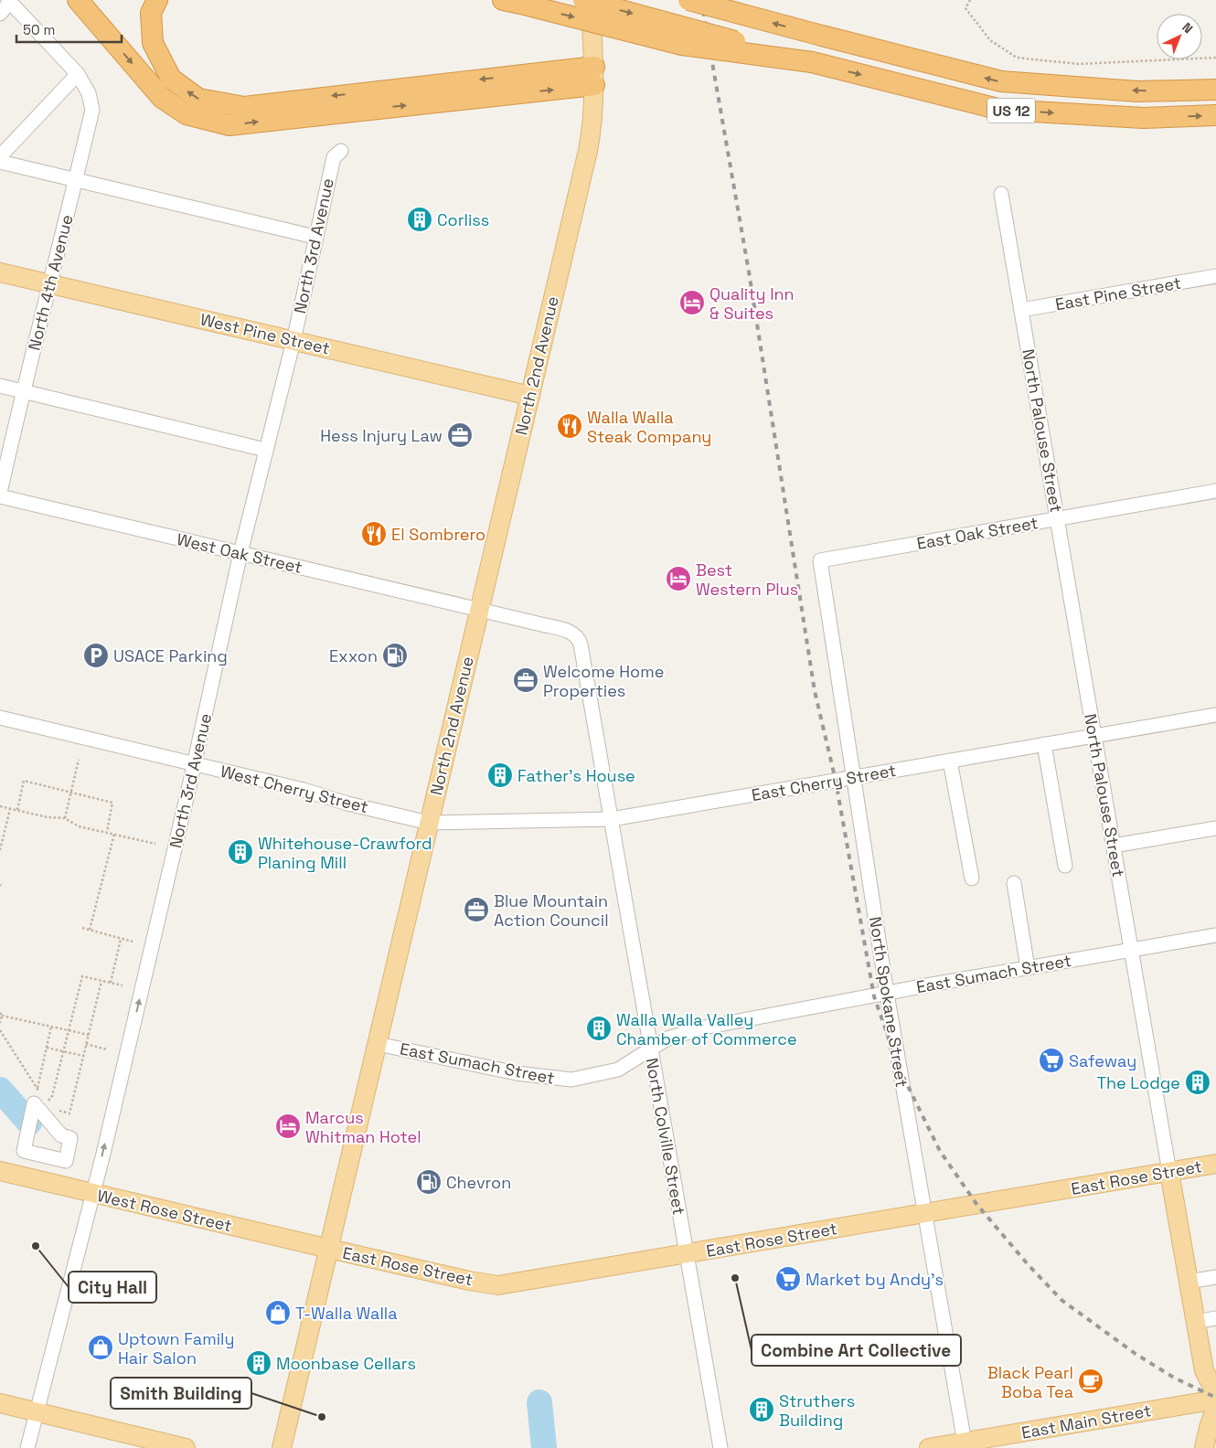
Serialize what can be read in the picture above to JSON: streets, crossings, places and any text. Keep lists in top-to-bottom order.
{
  "streets": {
    "highway": ["US 12"],
    "main road": [
      "West Pine Street",
      "North 2nd Avenue",
      "North Palouse Street",
      "East Rose Street",
      "West Rose Street",
      "East Main Street"
    ],
    "street": [
      "North 3rd Avenue",
      "North 4th Avenue",
      "East Pine Street",
      "East Oak Street",
      "West Oak Street",
      "East Cherry Street",
      "West Cherry Street",
      "East Sumach Street",
      "North Spokane Street",
      "North Colville Street"
    ]
  },
  "crossings": [
    ["North 3rd Avenue", "West Pine Street"],
    ["North 3rd Avenue", "West Oak Street"],
    ["North 3rd Avenue", "West Cherry Street"],
    ["North 3rd Avenue", "West Rose Street"],
    ["North 4th Avenue", "West Pine Street"],
    ["North 4th Avenue", "West Oak Street"],
    ["East Pine Street", "North Palouse Street"],
    ["West Pine Street", "North 2nd Avenue"],
    ["North 2nd Avenue", "West Oak Street"],
    ["North 2nd Avenue", "East Cherry Street"],
    ["North 2nd Avenue", "West Cherry Street"],
    ["North 2nd Avenue", "East Sumach Street"],
    ["North 2nd Avenue", "North Colville Street"],
    ["North 2nd Avenue", "East Rose Street"],
    ["North 2nd Avenue", "West Rose Street"],
    ["North Palouse Street", "East Oak Street"],
    ["North Palouse Street", "East Cherry Street"],
    ["North Palouse Street", "East Sumach Street"],
    ["North Palouse Street", "East Rose Street"],
    ["East Oak Street", "North Spokane Street"],
    ["West Oak Street", "North Colville Street"],
    ["East Cherry Street", "West Cherry Street"],
    ["East Cherry Street", "North Spokane Street"],
    ["East Cherry Street", "North Colville Street"],
    ["East Sumach Street", "North Spokane Street"],
    ["East Sumach Street", "North Colville Street"],
    ["North Spokane Street", "East Rose Street"],
    ["North Spokane Street", "East Main Street"],
    ["North Colville Street", "East Rose Street"],
    ["East Rose Street", "West Rose Street"]
  ],
  "places": {
    "building": [
      "Corliss",
      "Father's House",
      "Whitehouse-Crawford Planing Mill",
      "Walla Walla Valley Chamber of Commerce",
      "The Lodge",
      "Moonbase Cellars",
      "Struthers Building"
    ],
    "hotel": ["Quality Inn & Suites", "Best Western Plus", "Marcus Whitman Hotel"],
    "restaurant": ["Walla Walla Steak Company", "El Sombrero"],
    "office": ["Hess Injury Law", "Welcome Home Properties", "Blue Mountain Action Council"],
    "parking": ["USACE Parking"],
    "fuel station": ["Exxon", "Chevron"],
    "supermarket": ["Safeway", "Market by Andy's"],
    "other": ["City Hall", "Combine Art Collective", "Smith Building"],
    "shop": ["T-Walla Walla", "Uptown Family Hair Salon"],
    "cafe": ["Black Pearl Boba Tea"]
  },
  "scale_bar": "50 m",
  "north": "top right"
}
